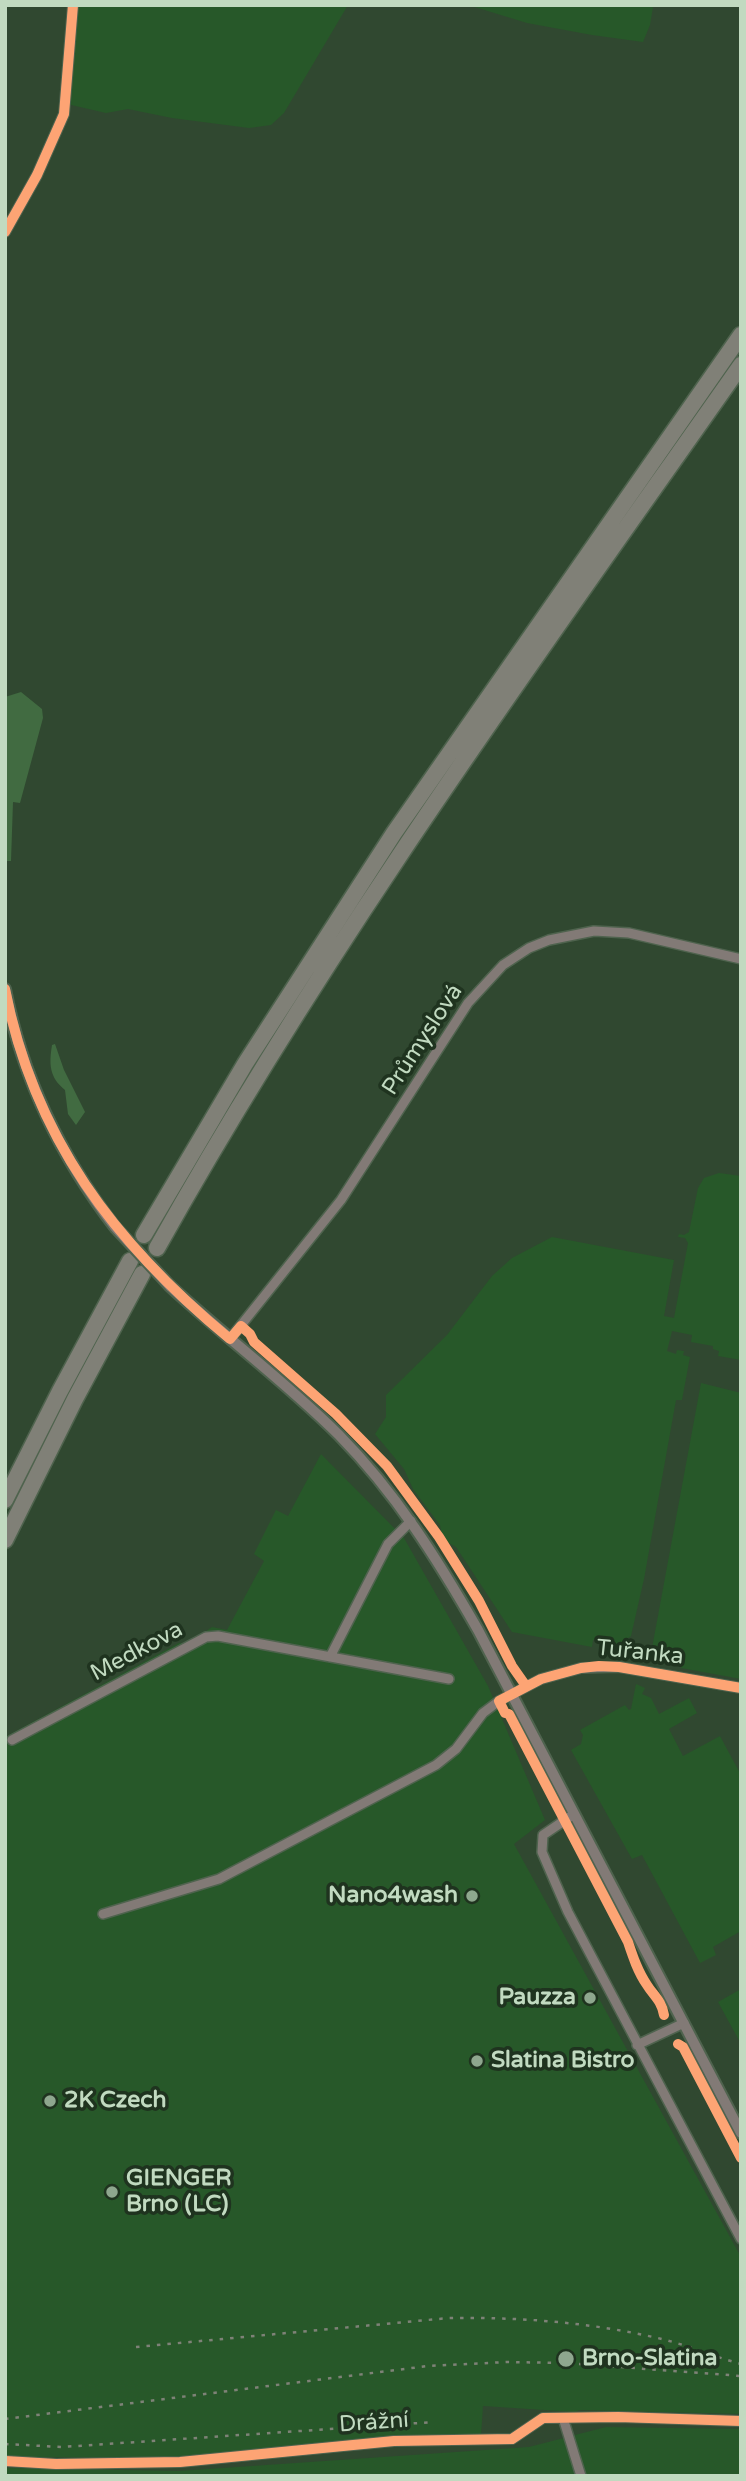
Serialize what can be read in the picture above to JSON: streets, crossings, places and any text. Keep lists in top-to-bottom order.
{
  "streets": {
    "street": [
      "Průmyslová",
      "Medkova",
      "Tuřanka",
      "Drážní"
    ]
  },
  "places": [
    "Nano4wash",
    "Pauzza",
    "Slatina Bistro",
    "2K Czech",
    "GIENGER Brno (LC)",
    "Brno-Slatina"
  ]
}
